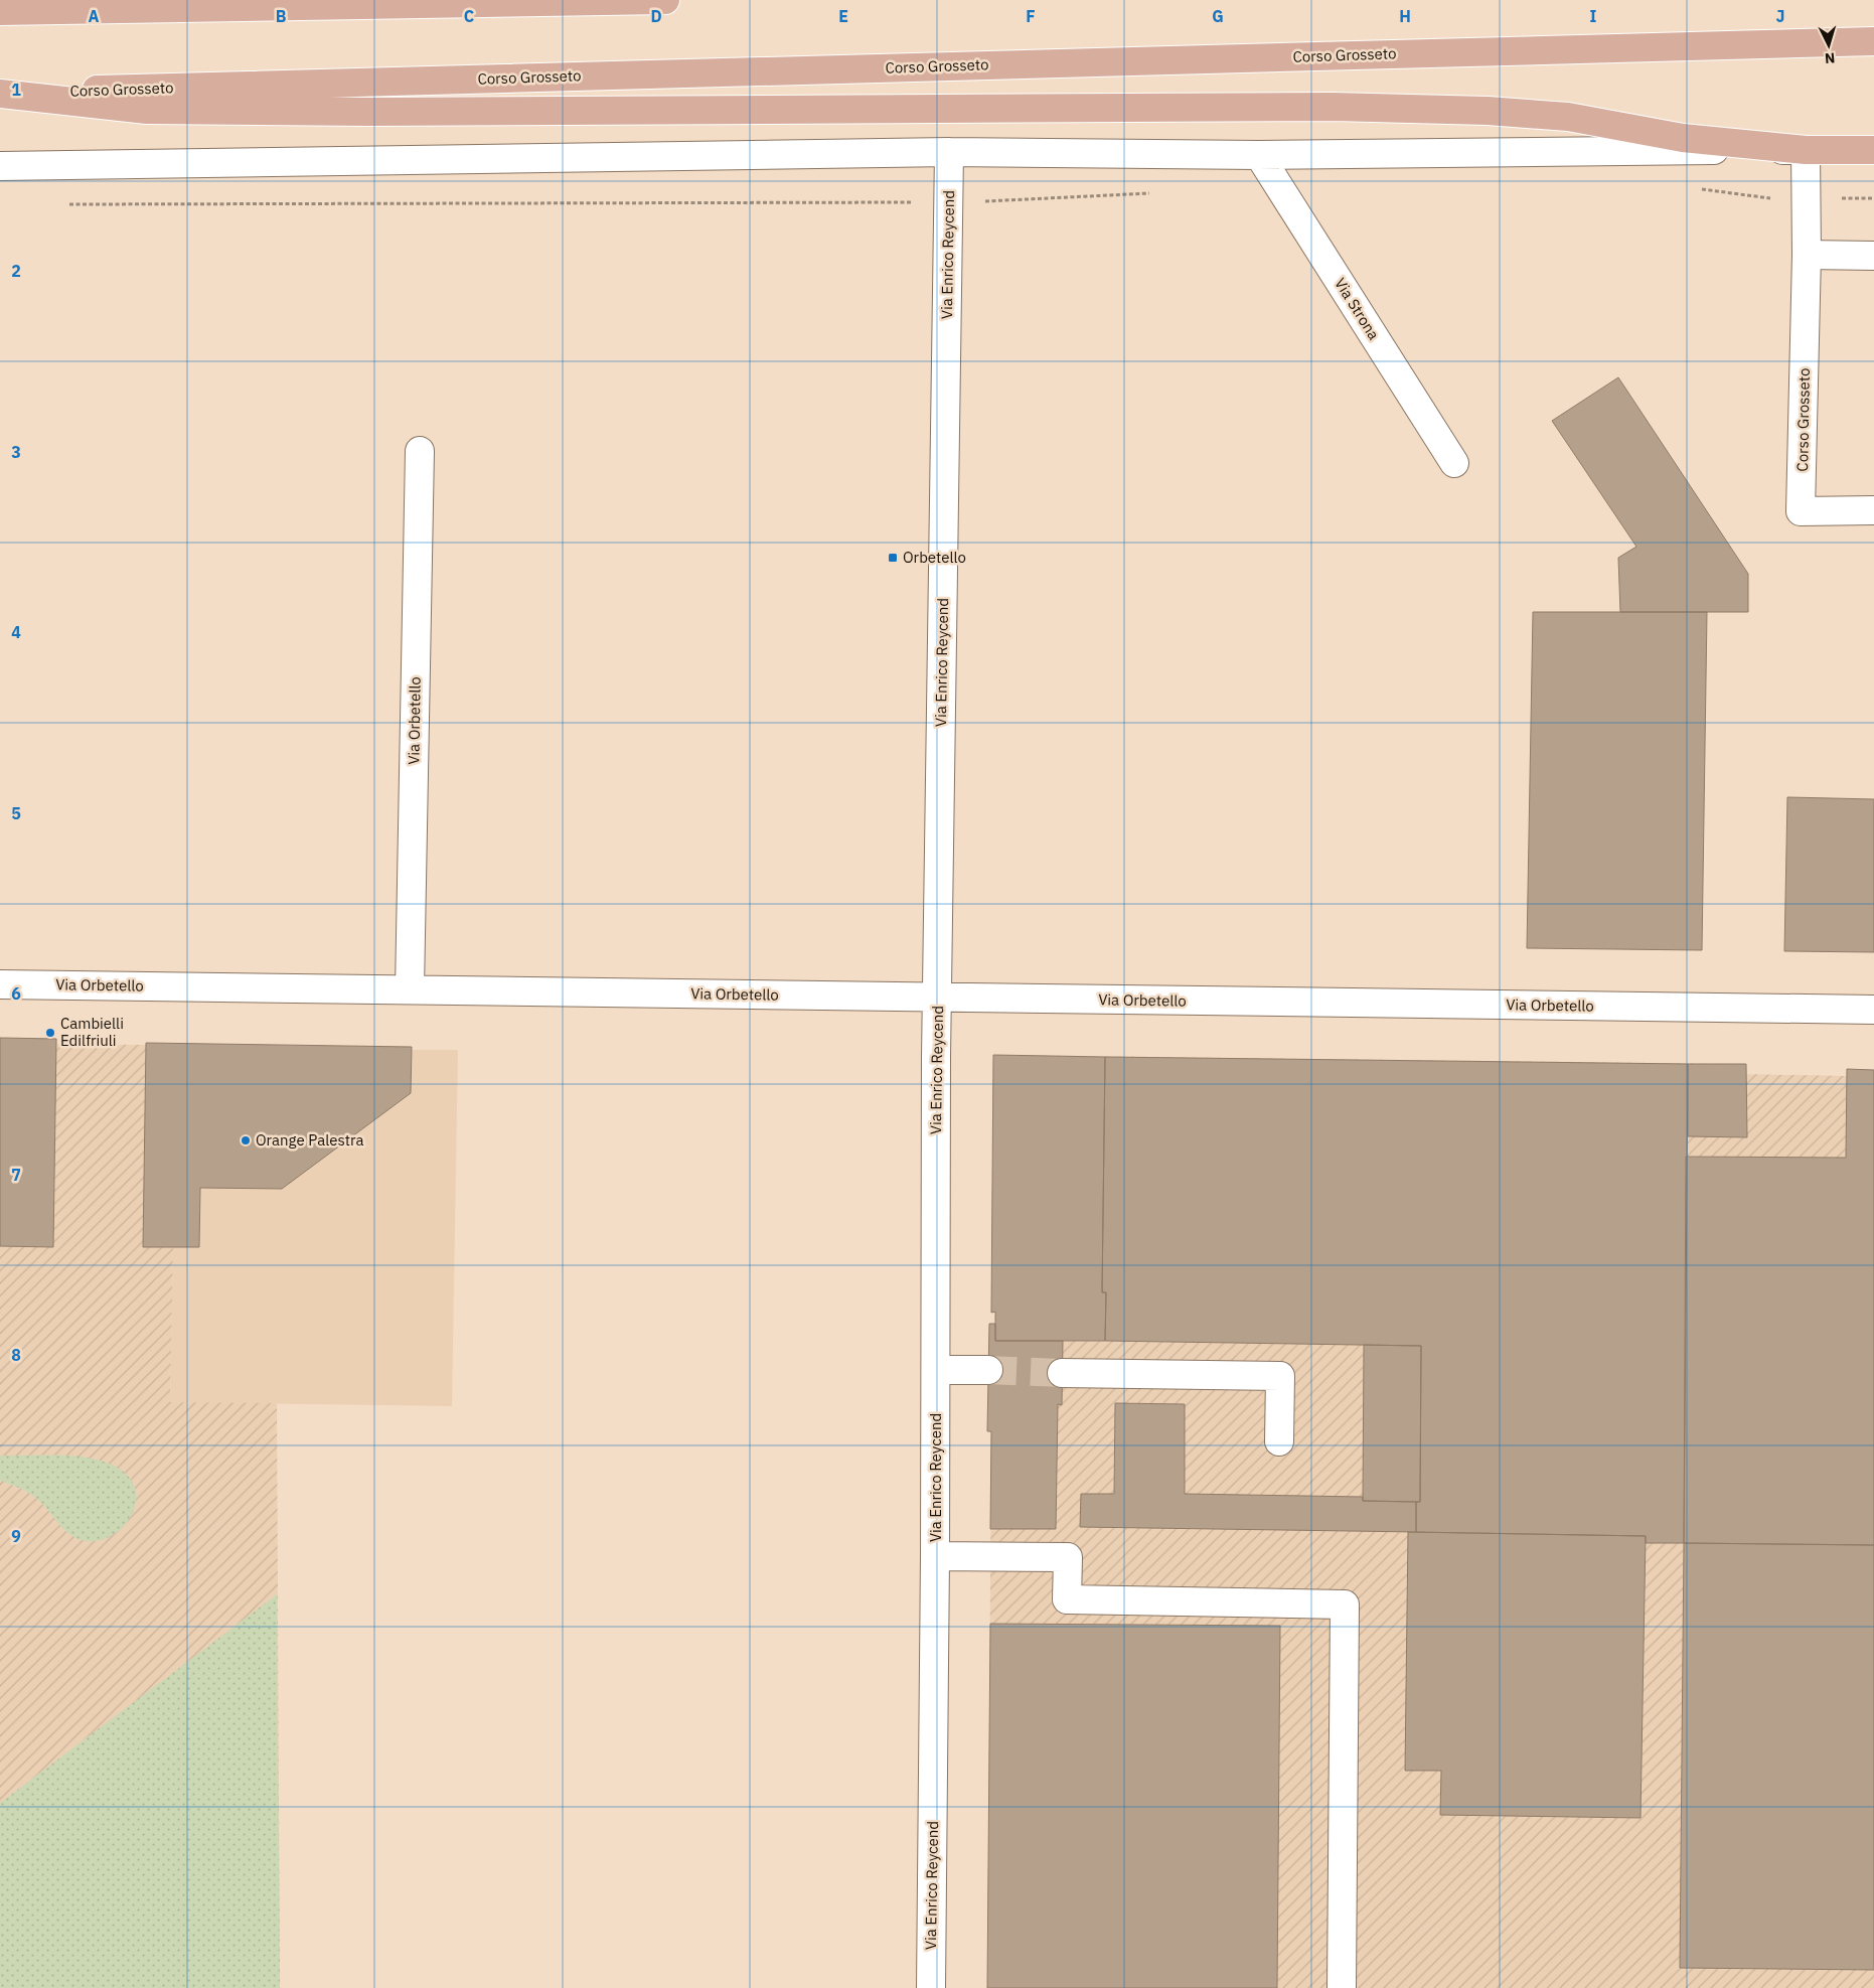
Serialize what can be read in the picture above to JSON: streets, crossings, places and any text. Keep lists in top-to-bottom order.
{
  "streets": {
    "main road": ["Corso Grosseto"],
    "street": ["Via Enrico Reycend", "Via Strona", "Via Orbetello"]
  },
  "crossings": [
    ["Corso Grosseto", "Via Enrico Reycend"],
    ["Corso Grosseto", "Via Strona"],
    ["Via Enrico Reycend", "Via Orbetello"]
  ],
  "places": {
    "transit": ["Orbetello"],
    "other": ["Cambielli Edilfriuli", "Orange Palestra"]
  },
  "north": "bottom",
  "grid": {
    "columns": [
      "A",
      "B",
      "C",
      "D",
      "E",
      "F",
      "G",
      "H",
      "I",
      "J"
    ],
    "rows": [
      "1",
      "2",
      "3",
      "4",
      "5",
      "6",
      "7",
      "8",
      "9"
    ]
  }
}
